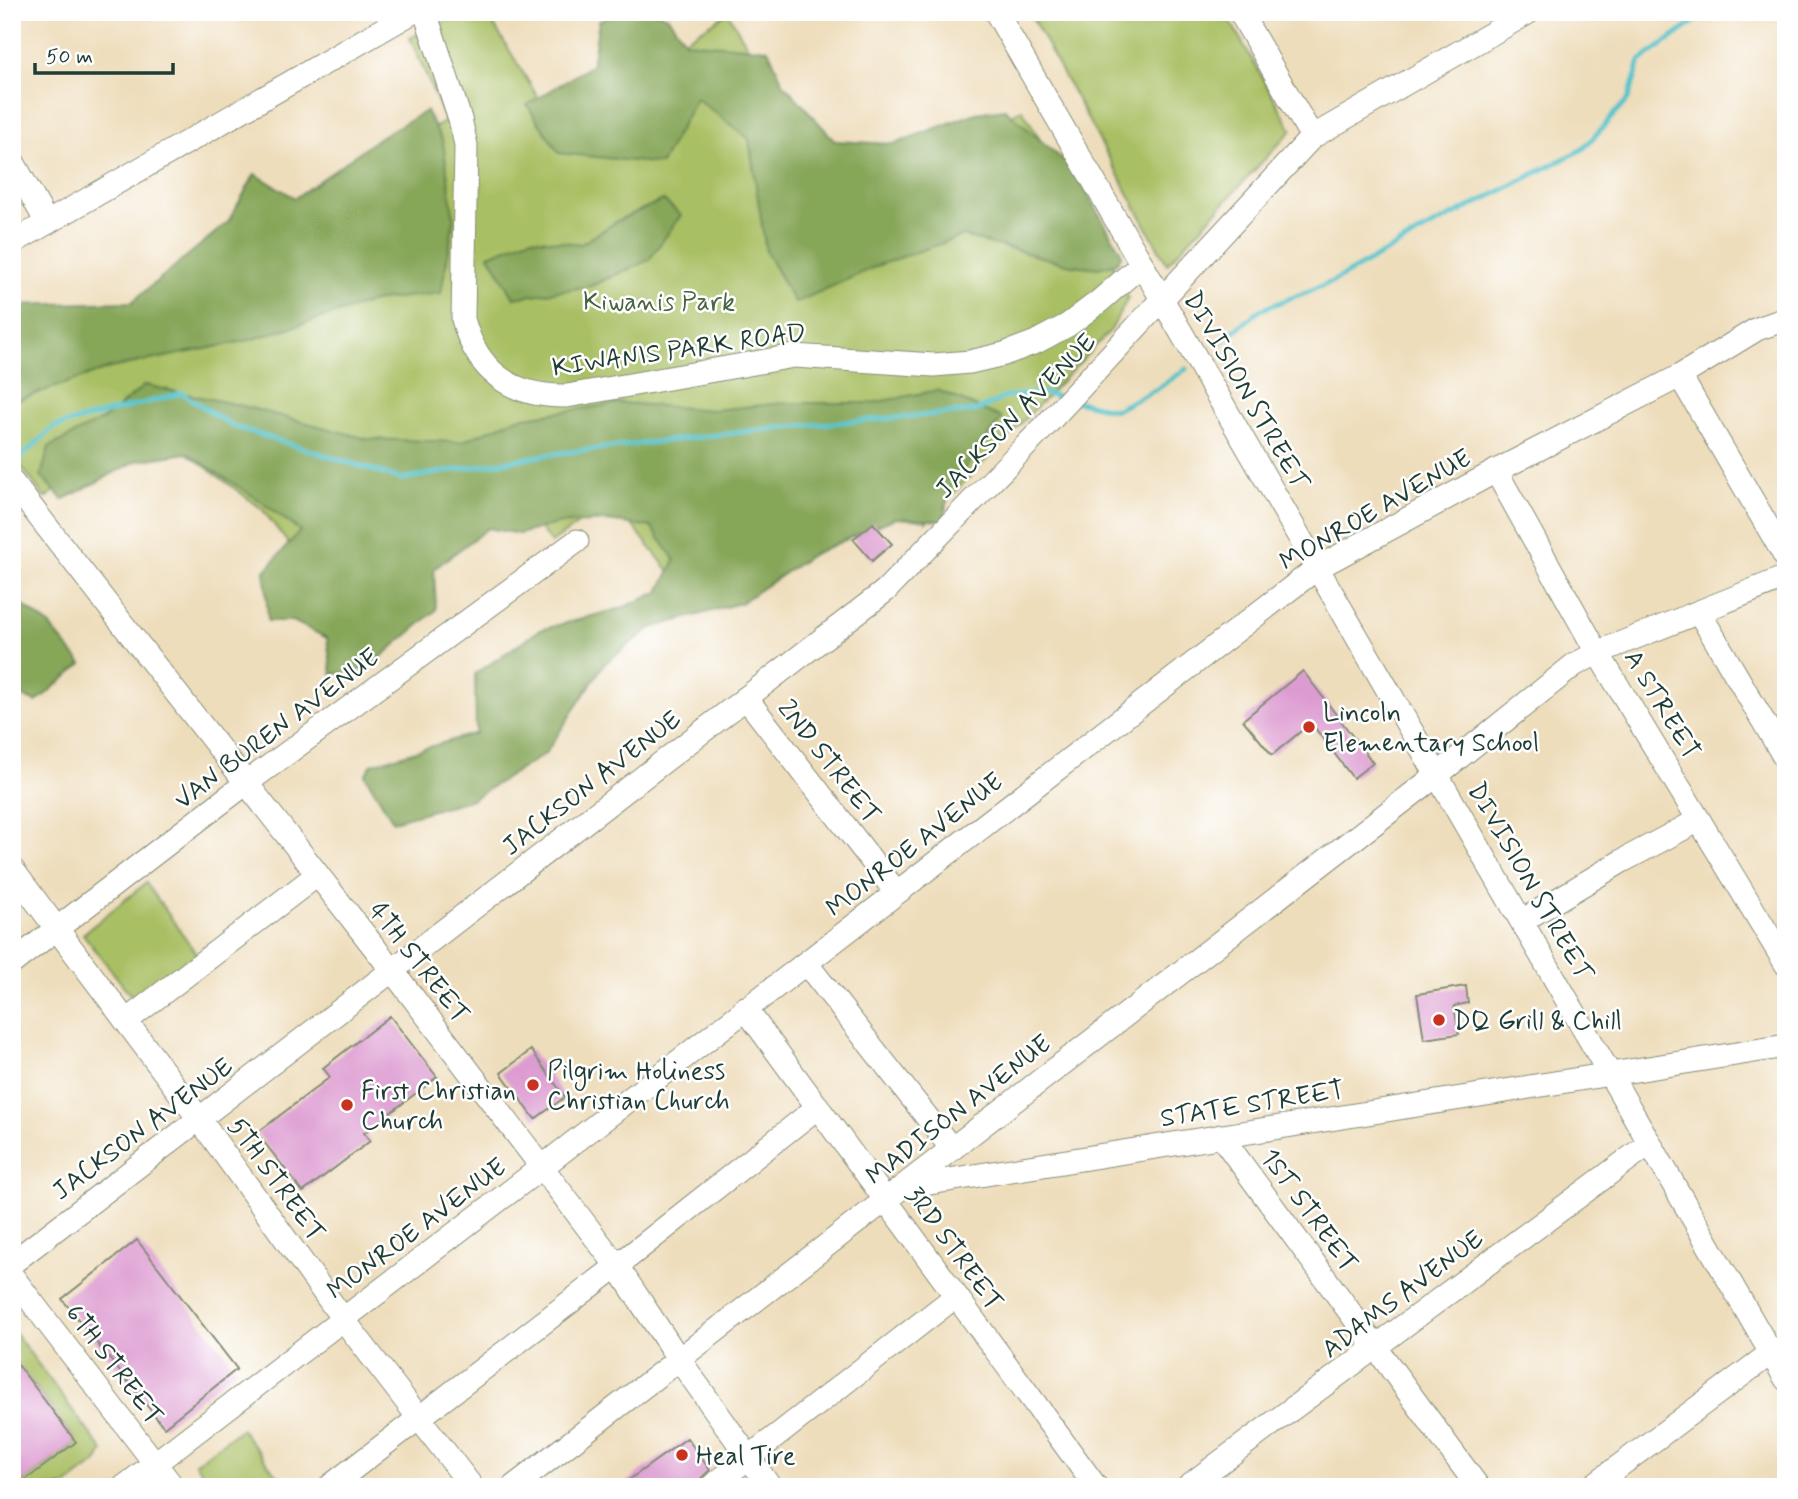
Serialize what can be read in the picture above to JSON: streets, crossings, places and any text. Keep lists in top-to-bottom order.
{
  "streets": {
    "street": [
      "KIWANIS PARK ROAD",
      "DIVISION STREET",
      "JACKSON AVENUE",
      "MONROE AVENUE",
      "A STREET",
      "VAN BUREN AVENUE",
      "2ND STREET",
      "4TH STREET",
      "STATE STREET",
      "MADISON AVENUE",
      "5TH STREET",
      "1ST STREET",
      "3RD STREET",
      "ADAMS AVENUE",
      "6TH STREET"
    ]
  },
  "crossings": [
    ["KIWANIS PARK ROAD", "DIVISION STREET"],
    ["DIVISION STREET", "JACKSON AVENUE"],
    ["DIVISION STREET", "MONROE AVENUE"],
    ["DIVISION STREET", "STATE STREET"],
    ["DIVISION STREET", "MADISON AVENUE"],
    ["DIVISION STREET", "ADAMS AVENUE"],
    ["JACKSON AVENUE", "2ND STREET"],
    ["JACKSON AVENUE", "4TH STREET"],
    ["JACKSON AVENUE", "5TH STREET"],
    ["MONROE AVENUE", "A STREET"],
    ["MONROE AVENUE", "2ND STREET"],
    ["MONROE AVENUE", "4TH STREET"],
    ["MONROE AVENUE", "5TH STREET"],
    ["MONROE AVENUE", "3RD STREET"],
    ["MONROE AVENUE", "6TH STREET"],
    ["A STREET", "MADISON AVENUE"],
    ["VAN BUREN AVENUE", "4TH STREET"],
    ["VAN BUREN AVENUE", "5TH STREET"],
    ["4TH STREET", "MADISON AVENUE"],
    ["STATE STREET", "MADISON AVENUE"],
    ["STATE STREET", "1ST STREET"],
    ["STATE STREET", "3RD STREET"],
    ["MADISON AVENUE", "3RD STREET"],
    ["1ST STREET", "ADAMS AVENUE"]
  ],
  "parks": ["Kiwanis Park"],
  "places": [
    "Lincoln Elementary School",
    "DQ Grill & Chill",
    "Pilgrim Holiness Christian Church",
    "First Christian Church",
    "Heal Tire"
  ],
  "scale_bar": "50 m"
}
